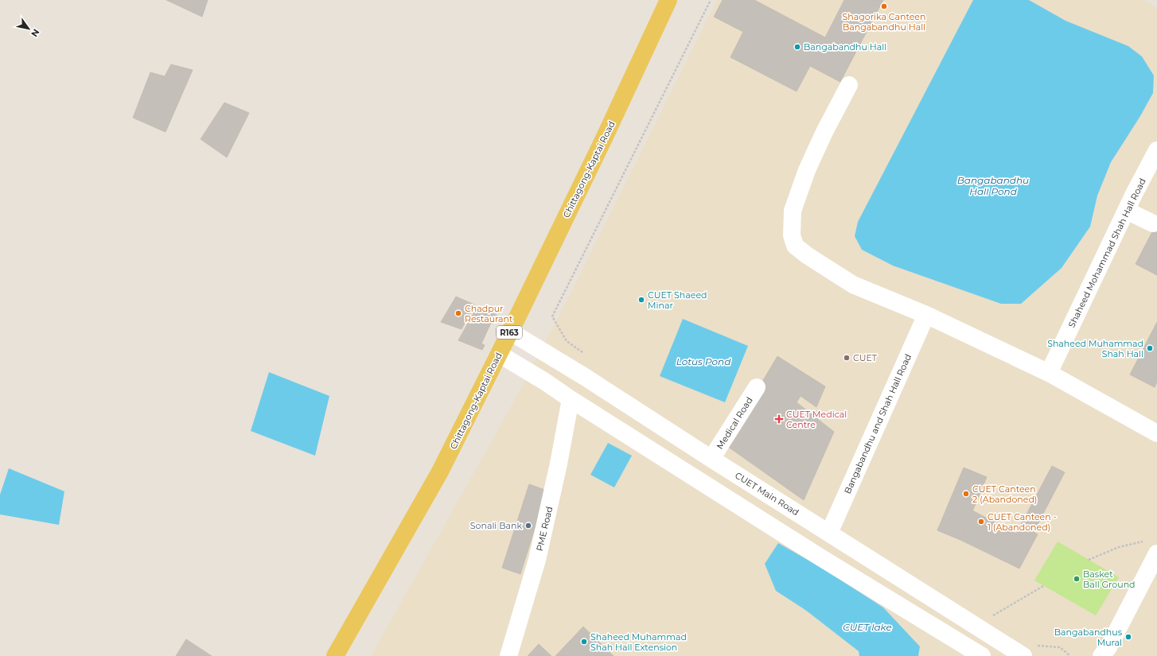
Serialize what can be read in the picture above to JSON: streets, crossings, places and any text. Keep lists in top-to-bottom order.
{
  "streets": {
    "main road": ["Chittagong-Kaptai Road", "R163"],
    "lane": [
      "Shaheed Mohammad Shah Hall Road",
      "Medical Road",
      "Bangabandhu and Shah Hall Road",
      "CUET Main Road",
      "PME Road"
    ]
  },
  "crossings": [
    ["Chittagong-Kaptai Road", "CUET Main Road"],
    ["Medical Road", "CUET Main Road"],
    ["Bangabandhu and Shah Hall Road", "CUET Main Road"]
  ],
  "water": ["Bangabandhu Hall Pond", "Lotus Pond", "CUET lake"],
  "places": {
    "other": [
      "Shagorika Canteen Bangabandhu Hall",
      "Bangabandhu Hall",
      "CUET Shaeed Minar",
      "Chadpur Restaurant",
      "Shaheed Muhammad Shah Hall",
      "CUET",
      "CUET Canteen 2 (Abandoned)",
      "CUET Canteen - 1 (Abandoned)",
      "Sonali Bank",
      "Basket Ball Ground",
      "Bangabandhus Mural",
      "Shaheed Muhammad Shah Hall Extension"
    ],
    "health": ["CUET Medical Centre"]
  },
  "north": "bottom right"
}
